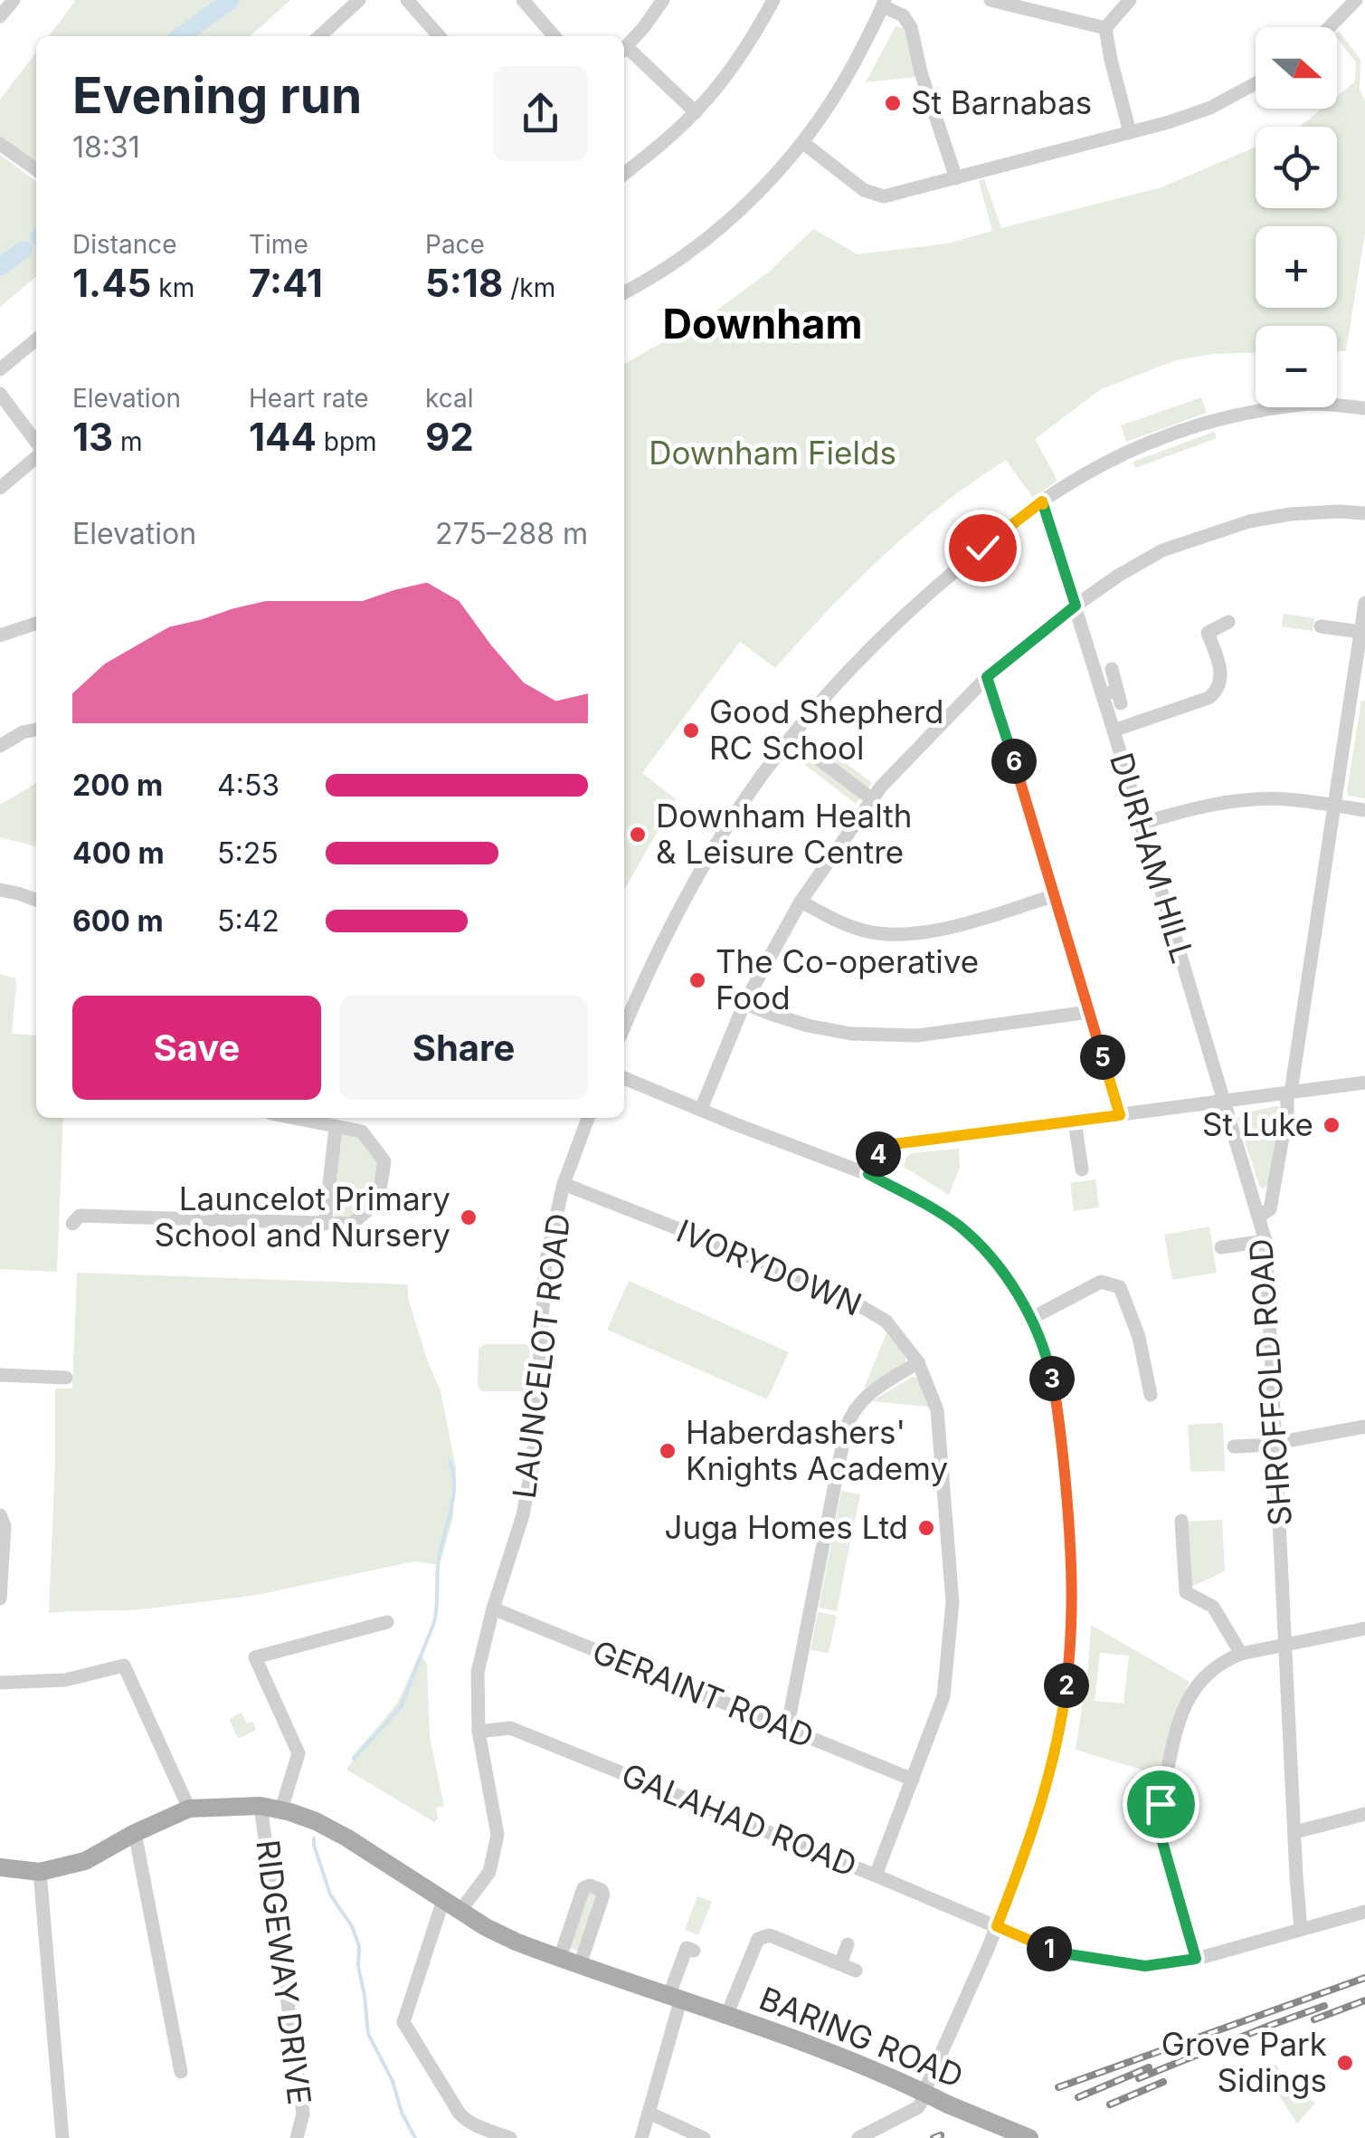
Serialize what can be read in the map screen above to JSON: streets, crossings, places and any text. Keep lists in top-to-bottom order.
{
  "streets": {
    "main road": ["BARING ROAD"],
    "street": [
      "DURHAM HILL",
      "IVORYDOWN",
      "LAUNCELOT ROAD",
      "SHROFFOLD ROAD",
      "GERAINT ROAD",
      "GALAHAD ROAD",
      "RIDGEWAY DRIVE"
    ]
  },
  "crossings": [
    ["DURHAM HILL", "SHROFFOLD ROAD"],
    ["IVORYDOWN", "LAUNCELOT ROAD"],
    ["IVORYDOWN", "GERAINT ROAD"],
    ["IVORYDOWN", "GALAHAD ROAD"],
    ["LAUNCELOT ROAD", "GERAINT ROAD"],
    ["LAUNCELOT ROAD", "GALAHAD ROAD"],
    ["LAUNCELOT ROAD", "BARING ROAD"],
    ["SHROFFOLD ROAD", "GALAHAD ROAD"],
    ["RIDGEWAY DRIVE", "BARING ROAD"]
  ],
  "districts": ["Downham"],
  "parks": ["Downham Fields"],
  "places": [
    "St Barnabas",
    "Good Shepherd RC School",
    "Downham Health & Leisure Centre",
    "The Co-operative Food",
    "St Luke",
    "Launcelot Primary School and Nursery",
    "Haberdashers' Knights Academy",
    "Juga Homes Ltd",
    "Grove Park Sidings"
  ],
  "north": "right",
  "page": {
    "map_buttons": ["+", "−"],
    "heading": ["Evening run", "18:31"],
    "stats": [
      ["Distance", "1.45 km"],
      ["Time", "7:41"],
      ["Pace", "5:18 /km"],
      ["Elevation", "13 m"],
      ["Heart rate", "144 bpm"],
      ["kcal", "92"]
    ],
    "chart": ["Elevation", "275–288 m"],
    "pins": [
      "6",
      "5",
      "4",
      "3",
      "2",
      "1"
    ],
    "list": [
      {
        "name": "200 m",
        "note": "4:53"
      },
      {
        "name": "400 m",
        "note": "5:25"
      },
      {
        "name": "600 m",
        "note": "5:42"
      }
    ],
    "buttons": ["Save", "Share"]
  }
}
